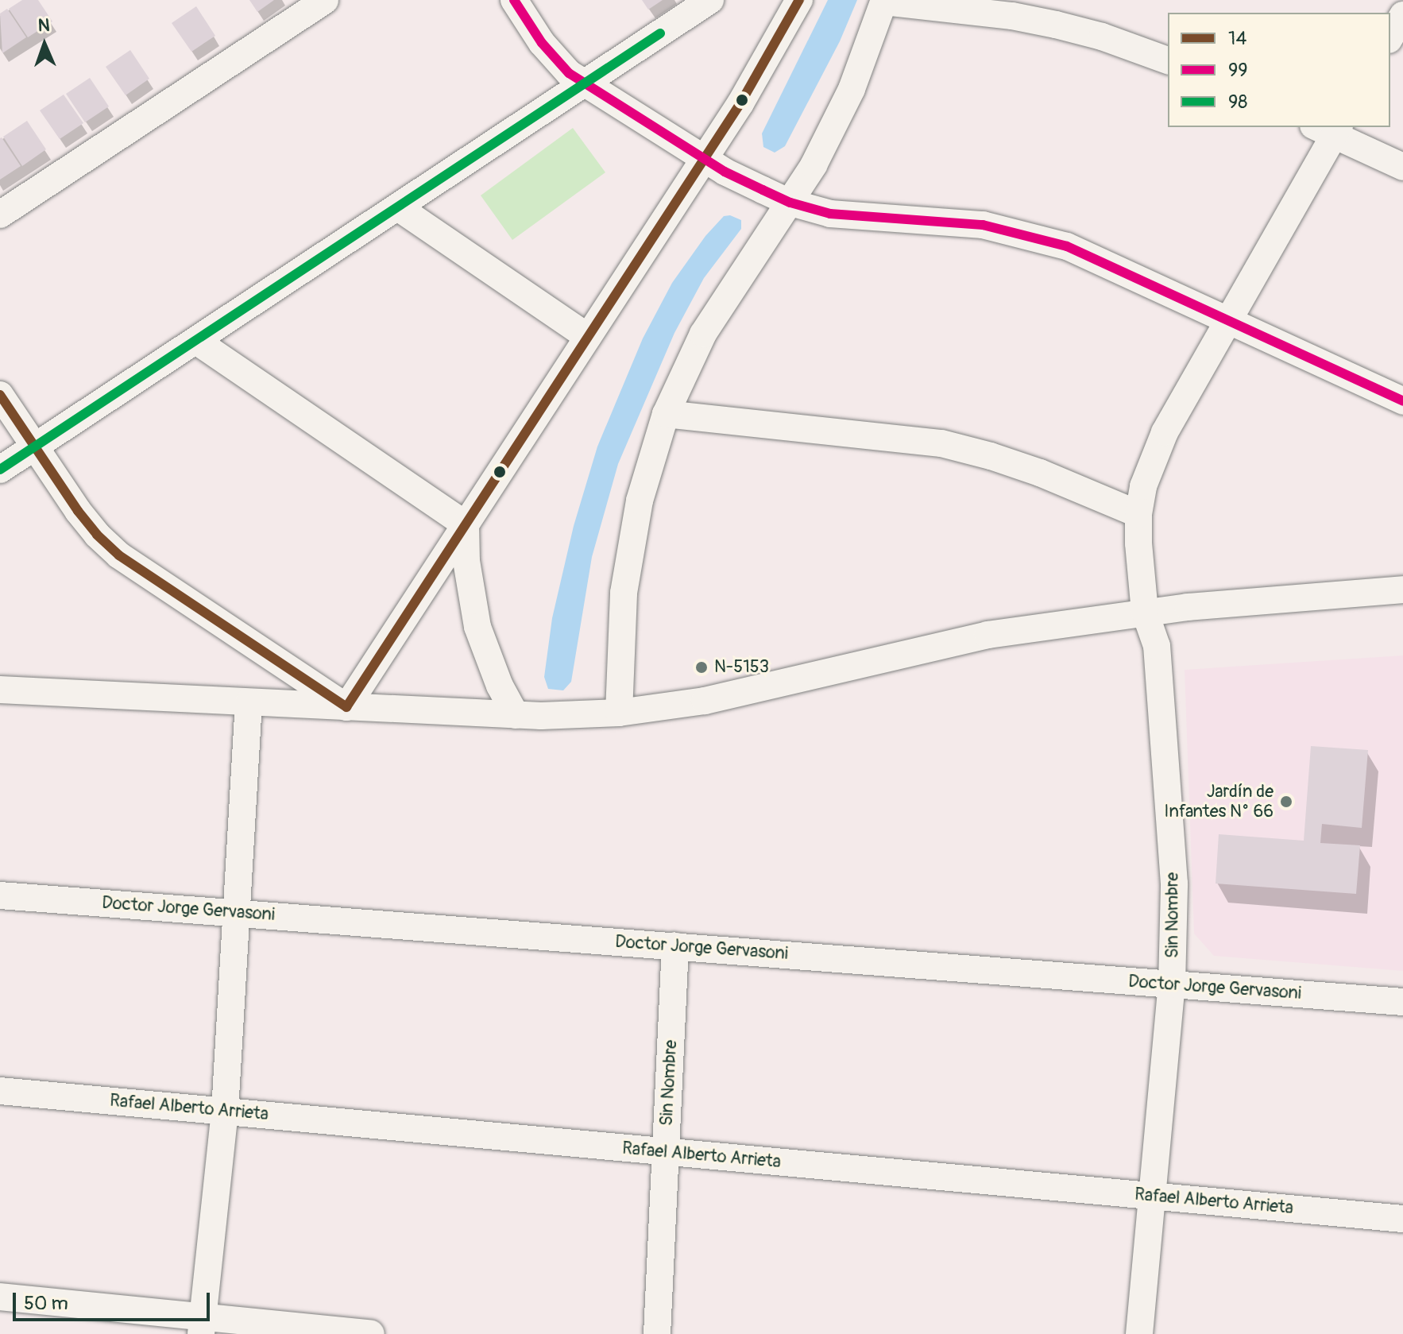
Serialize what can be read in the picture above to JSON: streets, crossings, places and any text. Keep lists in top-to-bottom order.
{
  "streets": {
    "street": ["Doctor Jorge Gervasoni", "Sin Nombre", "Rafael Alberto Arrieta"]
  },
  "crossings": [
    ["Doctor Jorge Gervasoni", "Sin Nombre"],
    ["Sin Nombre", "Rafael Alberto Arrieta"]
  ],
  "places": ["N-5153", "Jardín de Infantes N° 66"],
  "lines": ["transit line 14", "transit line 99", "transit line 98"],
  "legend": ["14", "99", "98"],
  "scale_bar": "50 m",
  "north": "top"
}
